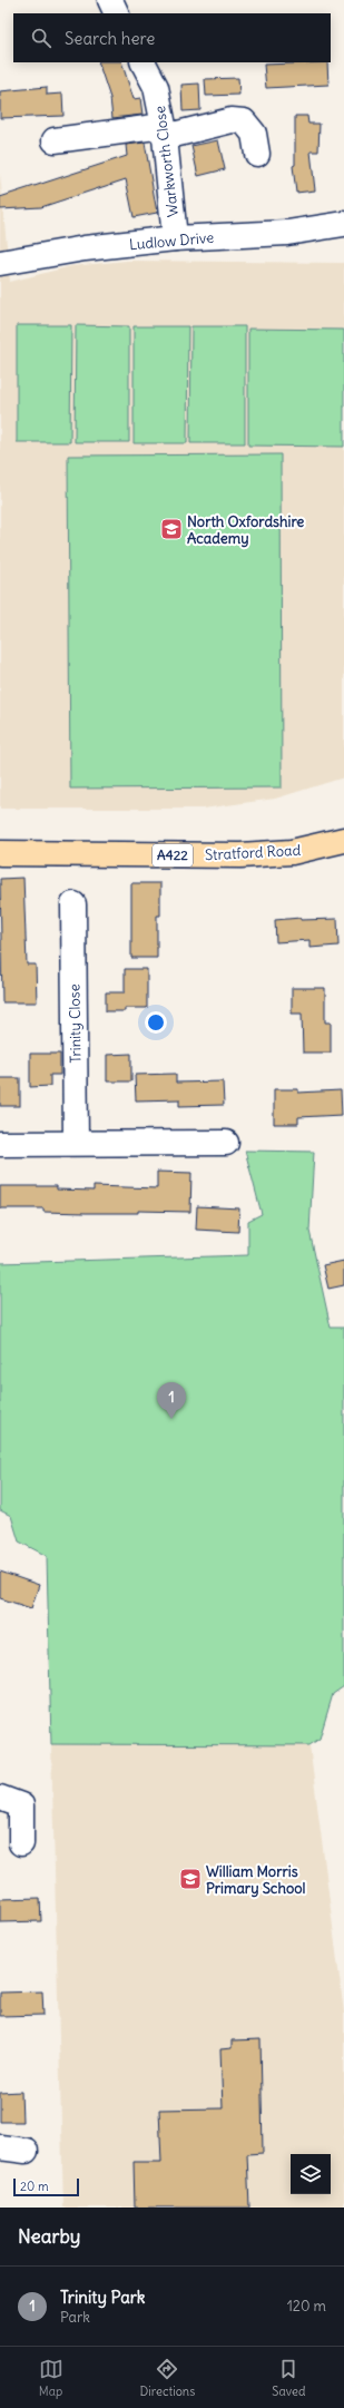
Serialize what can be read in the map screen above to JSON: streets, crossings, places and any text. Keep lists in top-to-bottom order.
{
  "streets": {
    "main road": ["Stratford Road", "A422"],
    "street": ["Warkworth Close", "Ludlow Drive", "Trinity Close"]
  },
  "crossings": [
    ["Warkworth Close", "Ludlow Drive"]
  ],
  "places": {
    "school or university": ["North Oxfordshire Academy", "William Morris Primary School"]
  },
  "scale_bar": "20 m",
  "page": {
    "search": "Search here",
    "pins": "1",
    "scale": "20 m",
    "heading": "Nearby",
    "list": [
      {
        "mark": "1",
        "name": "Trinity Park",
        "note": "Park",
        "value": "120 m"
      }
    ],
    "nav": ["Map", "Directions", "Saved"]
  }
}
